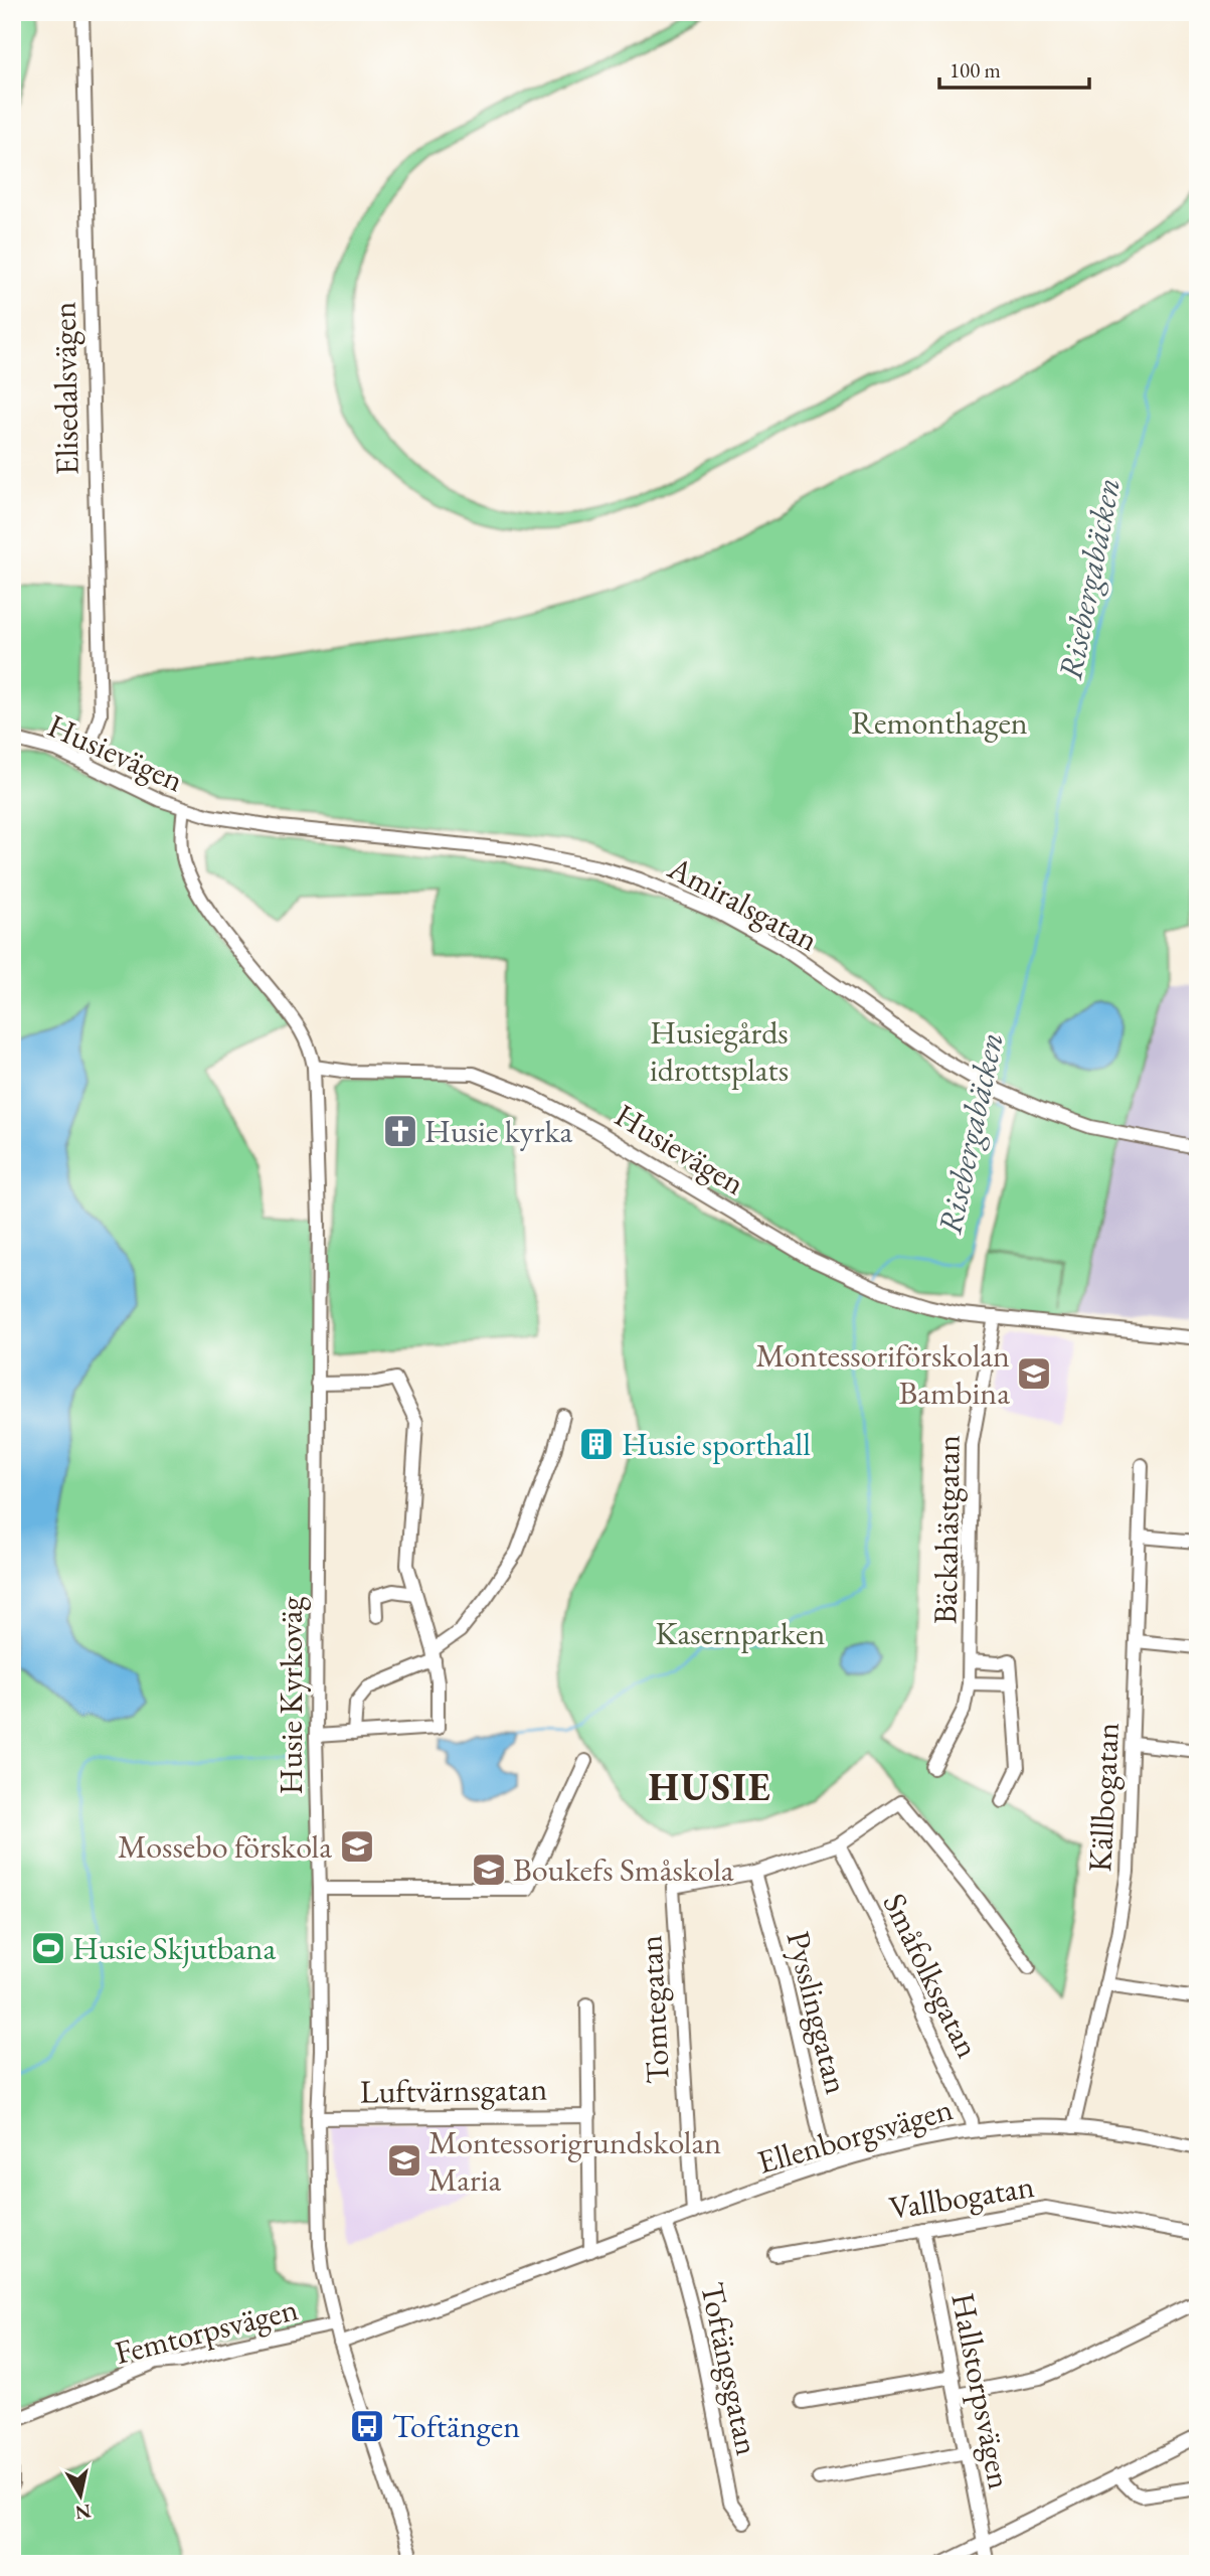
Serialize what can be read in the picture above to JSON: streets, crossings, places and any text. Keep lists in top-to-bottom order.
{
  "streets": {
    "street": [
      "Elisedalsvägen",
      "Husievägen",
      "Amiralsgatan",
      "Bäckahästgatan",
      "Husie Kyrkoväg",
      "Källbogatan",
      "Småfolksgatan",
      "Tomtegatan",
      "Pysslinggatan",
      "Luftvärnsgatan",
      "Ellenborgsvägen",
      "Vallbogatan",
      "Femtorpsvägen",
      "Toftängsgatan",
      "Hallstorpsvägen"
    ]
  },
  "crossings": [
    ["Elisedalsvägen", "Husievägen"],
    ["Husievägen", "Amiralsgatan"],
    ["Husievägen", "Bäckahästgatan"],
    ["Husievägen", "Husie Kyrkoväg"],
    ["Husie Kyrkoväg", "Luftvärnsgatan"],
    ["Husie Kyrkoväg", "Ellenborgsvägen"],
    ["Husie Kyrkoväg", "Femtorpsvägen"],
    ["Källbogatan", "Ellenborgsvägen"],
    ["Småfolksgatan", "Tomtegatan"],
    ["Småfolksgatan", "Pysslinggatan"],
    ["Småfolksgatan", "Ellenborgsvägen"],
    ["Tomtegatan", "Ellenborgsvägen"],
    ["Pysslinggatan", "Ellenborgsvägen"],
    ["Ellenborgsvägen", "Toftängsgatan"],
    ["Vallbogatan", "Hallstorpsvägen"]
  ],
  "districts": ["HUSIE"],
  "water": ["Risebergabäcken"],
  "parks": ["Remonthagen", "Husiegårds idrottsplats", "Kasernparken"],
  "places": {
    "church": ["Husie kyrka"],
    "school or university": [
      "Montessoriförskolan Bambina",
      "Mossebo förskola",
      "Boukefs Småskola",
      "Montessorigrundskolan Maria"
    ],
    "building": ["Husie sporthall"],
    "sports": ["Husie Skjutbana"],
    "bus stop": ["Toftängen"]
  },
  "scale_bar": "100 m",
  "north": "bottom"
}
